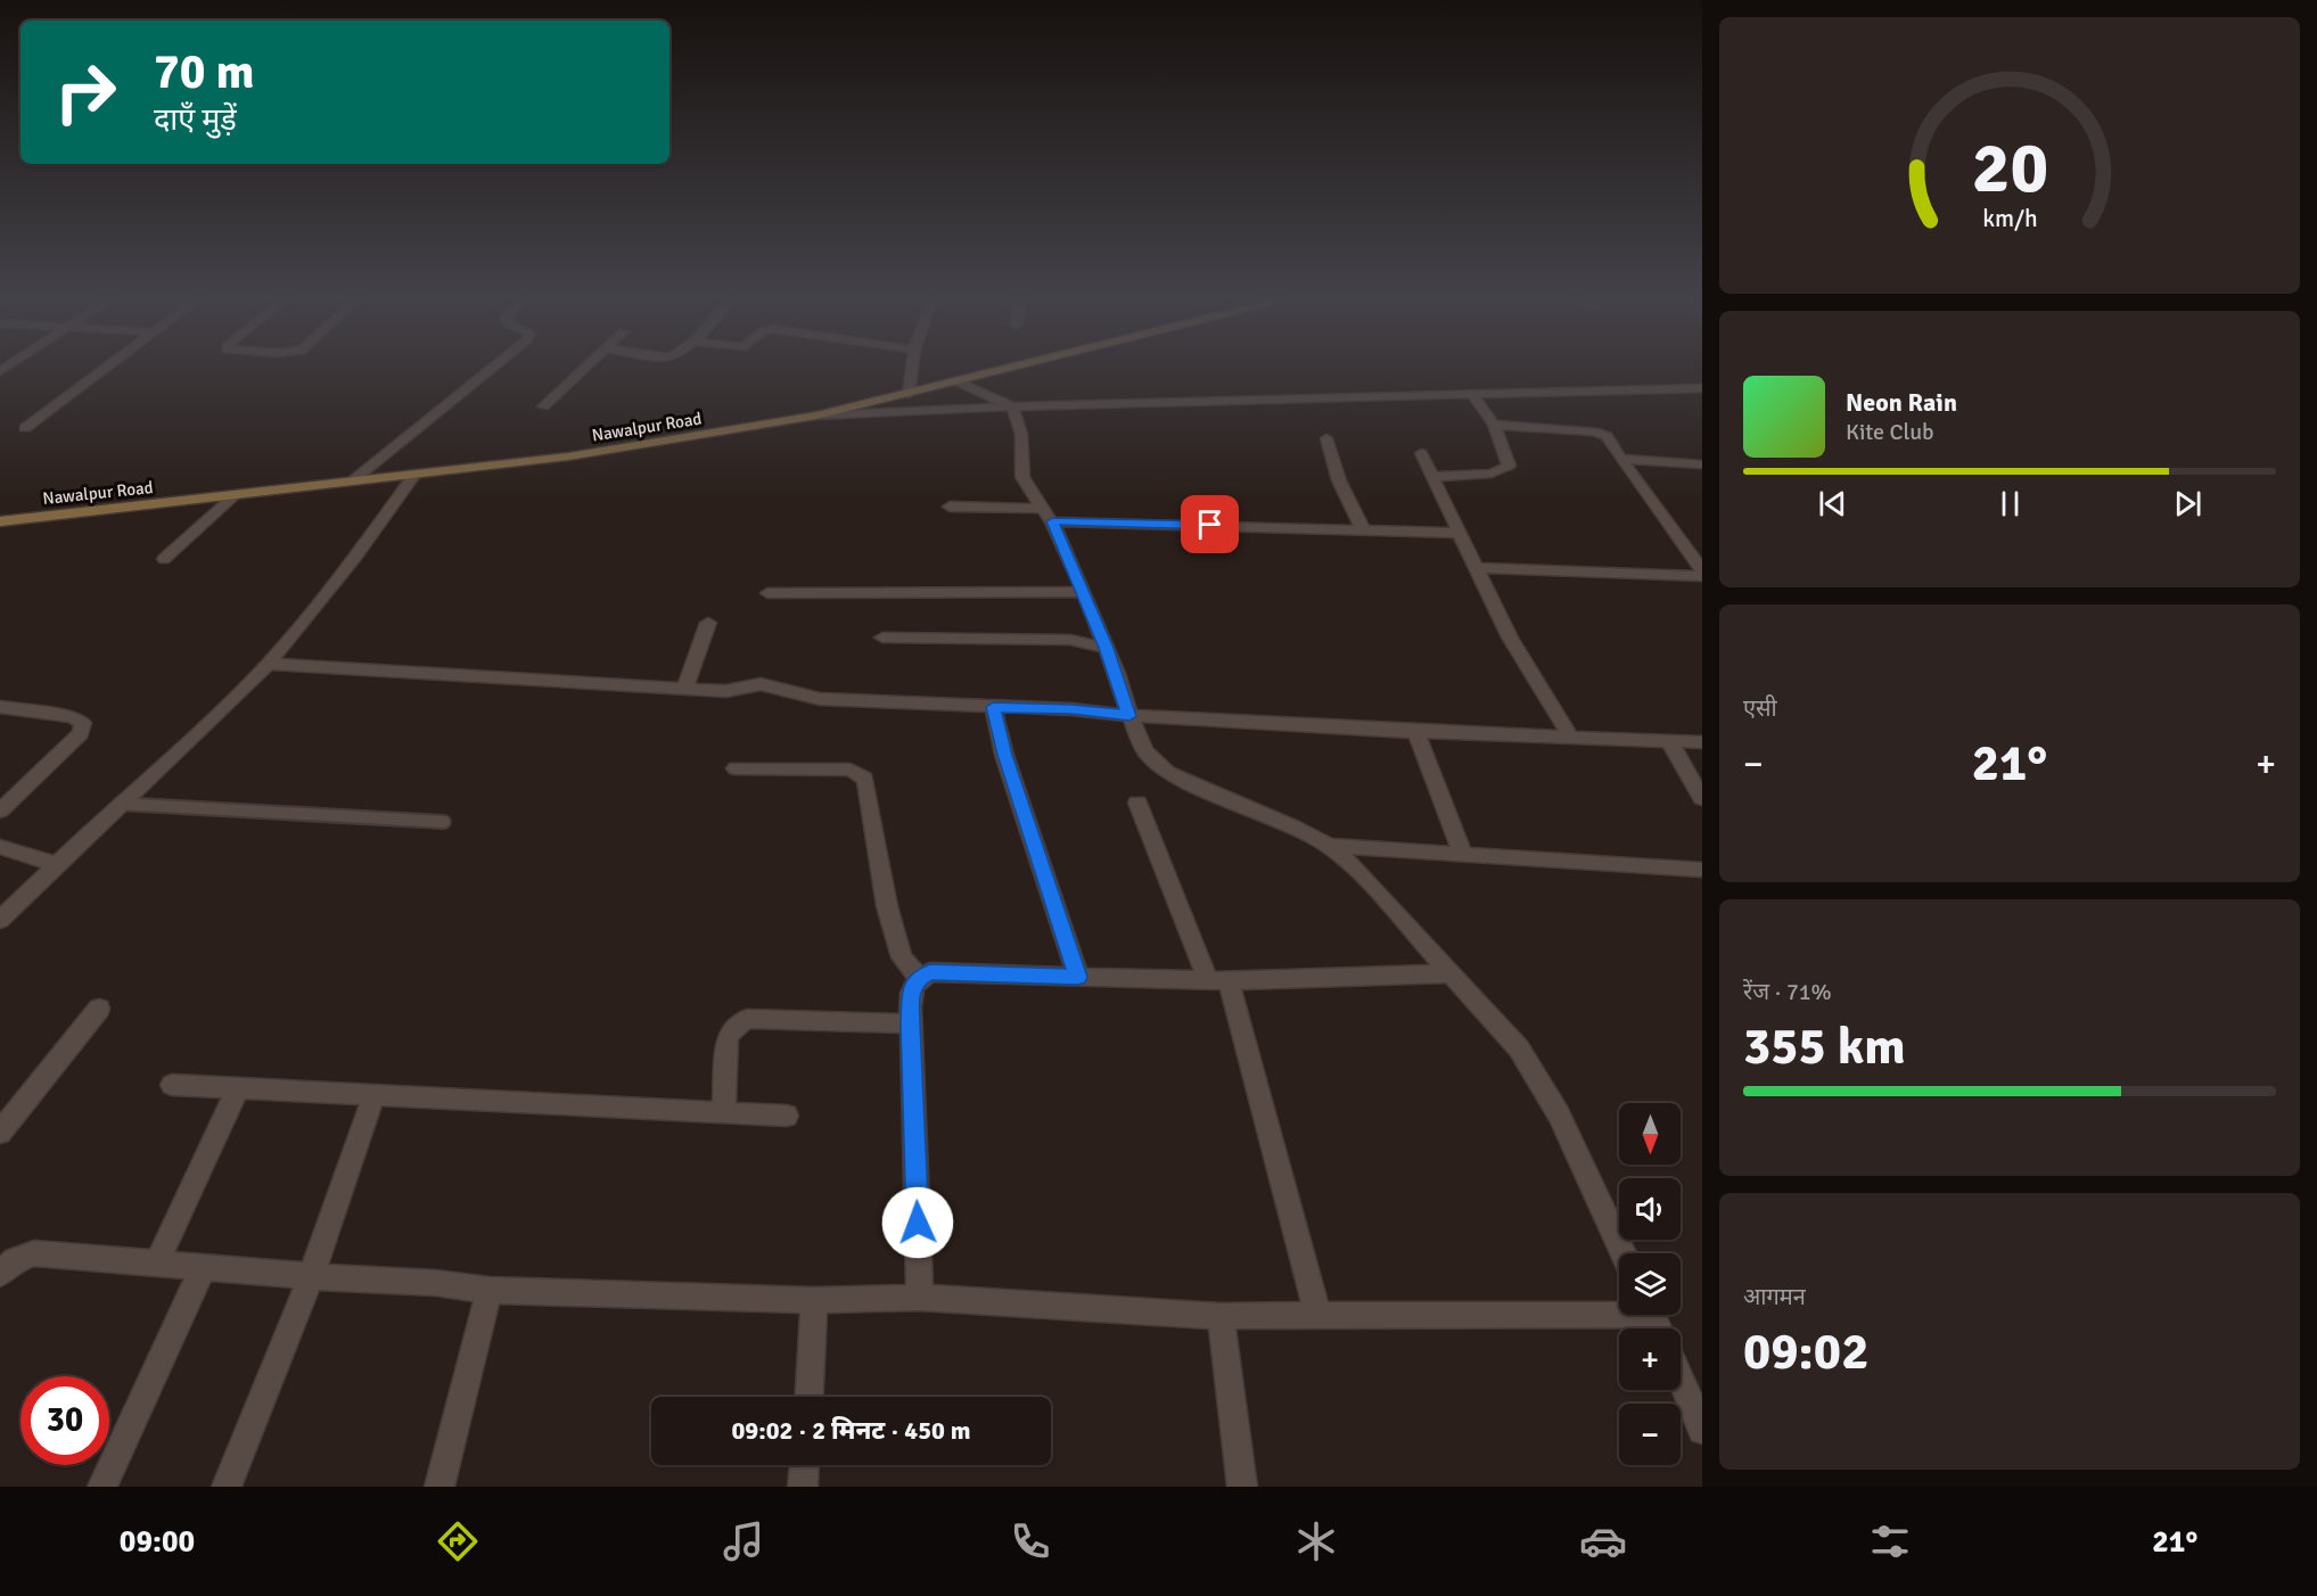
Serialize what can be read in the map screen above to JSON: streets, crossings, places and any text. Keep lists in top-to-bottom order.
{
  "streets": {
    "street": ["Nawalpur Road"]
  },
  "north": "bottom",
  "page": {
    "turn": ["70 m", "दाएँ मुड़ें"],
    "song": ["Neon Rain", "Kite Club"],
    "tile": [
      "एसी",
      ["रेंज · 71%", "355 km"],
      ["आगमन", "09:02"]
    ],
    "heat": ["−", "21°", "+"],
    "map_buttons": ["+", "−"],
    "limit": "30",
    "trip": "09:02 · 2 मिनट · 450 m",
    "tabs": ["09:00", "21°"],
    "gauge": ["20", "km/h"]
  }
}
